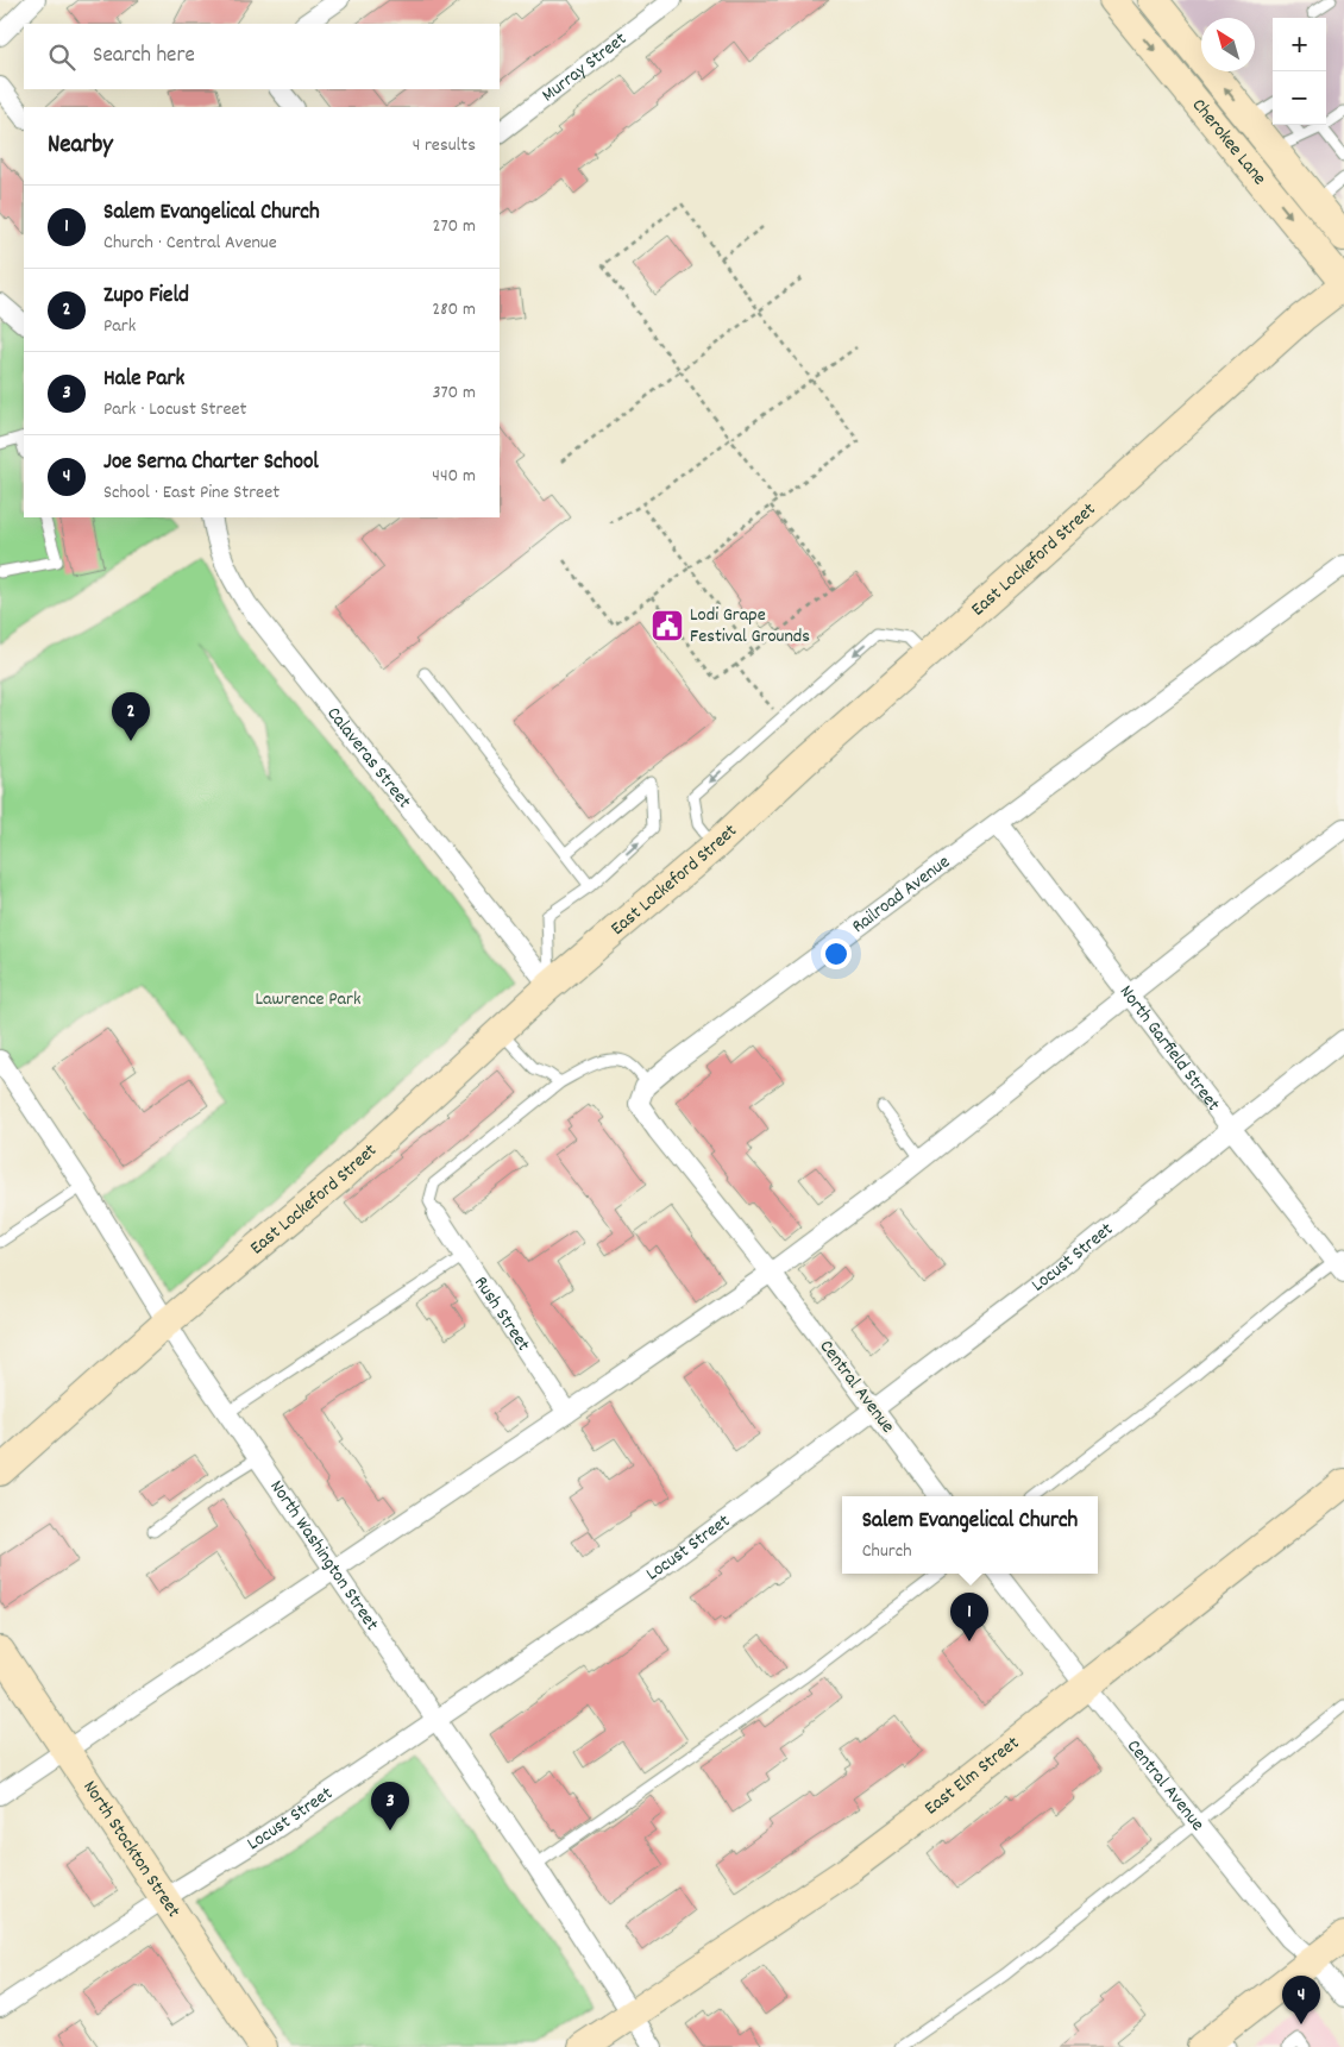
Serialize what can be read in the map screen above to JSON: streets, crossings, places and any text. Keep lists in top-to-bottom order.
{
  "streets": {
    "street": [
      "Murray Street",
      "Cherokee Lane",
      "East Lockeford Street",
      "Calaveras Street",
      "Railroad Avenue",
      "North Garfield Street",
      "Locust Street",
      "Rush Street",
      "Central Avenue",
      "North Washington Street",
      "East Elm Street",
      "North Stockton Street"
    ]
  },
  "crossings": [
    ["Cherokee Lane", "East Lockeford Street"],
    ["East Lockeford Street", "Calaveras Street"],
    ["East Lockeford Street", "North Washington Street"],
    ["Railroad Avenue", "North Garfield Street"],
    ["North Garfield Street", "Locust Street"],
    ["Locust Street", "Central Avenue"],
    ["Locust Street", "North Washington Street"],
    ["Locust Street", "North Stockton Street"],
    ["Central Avenue", "East Elm Street"],
    ["North Washington Street", "East Elm Street"]
  ],
  "parks": ["Lawrence Park"],
  "places": {
    "public building": ["Lodi Grape Festival Grounds"]
  },
  "north": "top left",
  "page": {
    "map_buttons": ["+", "−"],
    "search": "Search here",
    "heading": ["Nearby", "4 results"],
    "list": [
      {
        "mark": "1",
        "name": "Salem Evangelical Church",
        "note": "Church · Central Avenue",
        "value": "270 m"
      },
      {
        "mark": "2",
        "name": "Zupo Field",
        "note": "Park",
        "value": "280 m"
      },
      {
        "mark": "3",
        "name": "Hale Park",
        "note": "Park · Locust Street",
        "value": "370 m"
      },
      {
        "mark": "4",
        "name": "Joe Serna Charter School",
        "note": "School · East Pine Street",
        "value": "440 m"
      }
    ],
    "pins": [
      "2",
      "1",
      "3",
      "4"
    ],
    "popup": ["Salem Evangelical Church", "Church"]
  }
}
